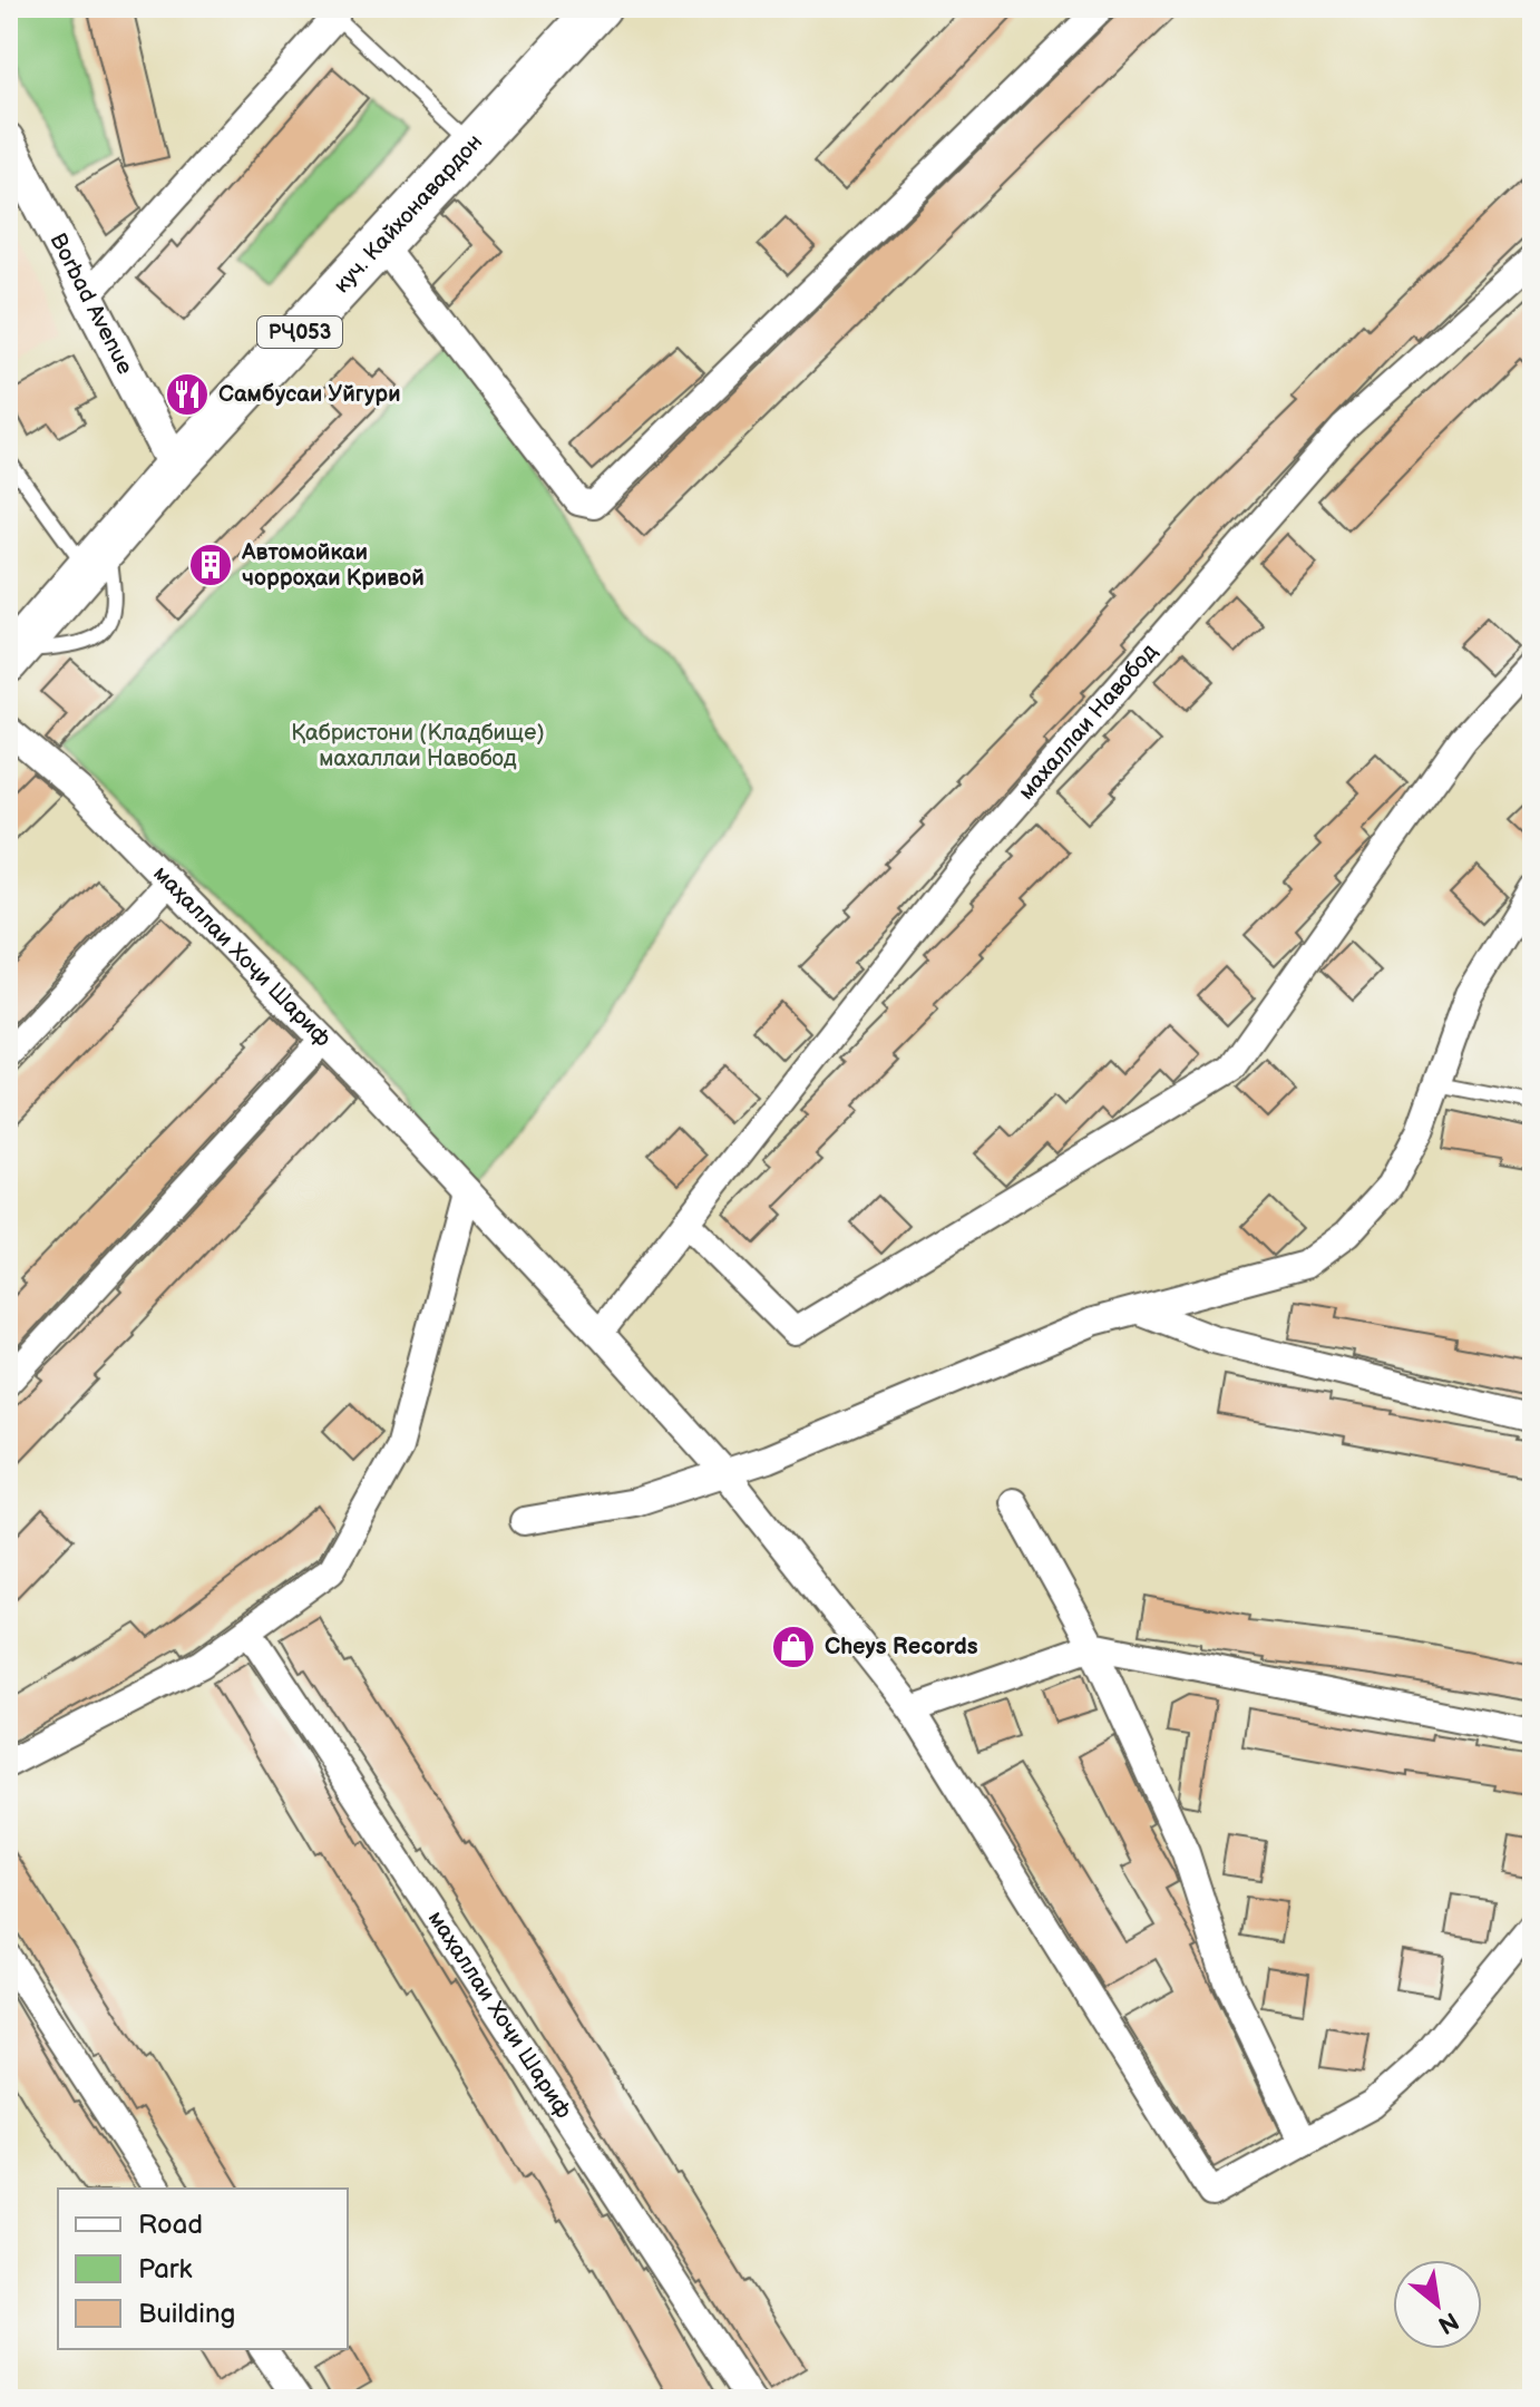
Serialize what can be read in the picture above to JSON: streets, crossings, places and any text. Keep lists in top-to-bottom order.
{
  "streets": {
    "main road": ["куч. Кайхонавардон", "РҶ053"],
    "street": ["Borbad Avenue", "махаллаи Навобод", "маҳаллаи Хоҷи Шариф"]
  },
  "crossings": [
    ["куч. Кайхонавардон", "Borbad Avenue"],
    ["махаллаи Навобод", "маҳаллаи Хоҷи Шариф"]
  ],
  "parks": ["Қабристони (Кладбище) махаллаи Навобод"],
  "places": {
    "restaurant": ["Самбусаи Уйгури"],
    "building": ["Автомойкаи чорроҳаи Кривой"],
    "shop": ["Cheys Records"]
  },
  "legend": ["Road", "Park", "Building"],
  "north": "bottom right"
}
